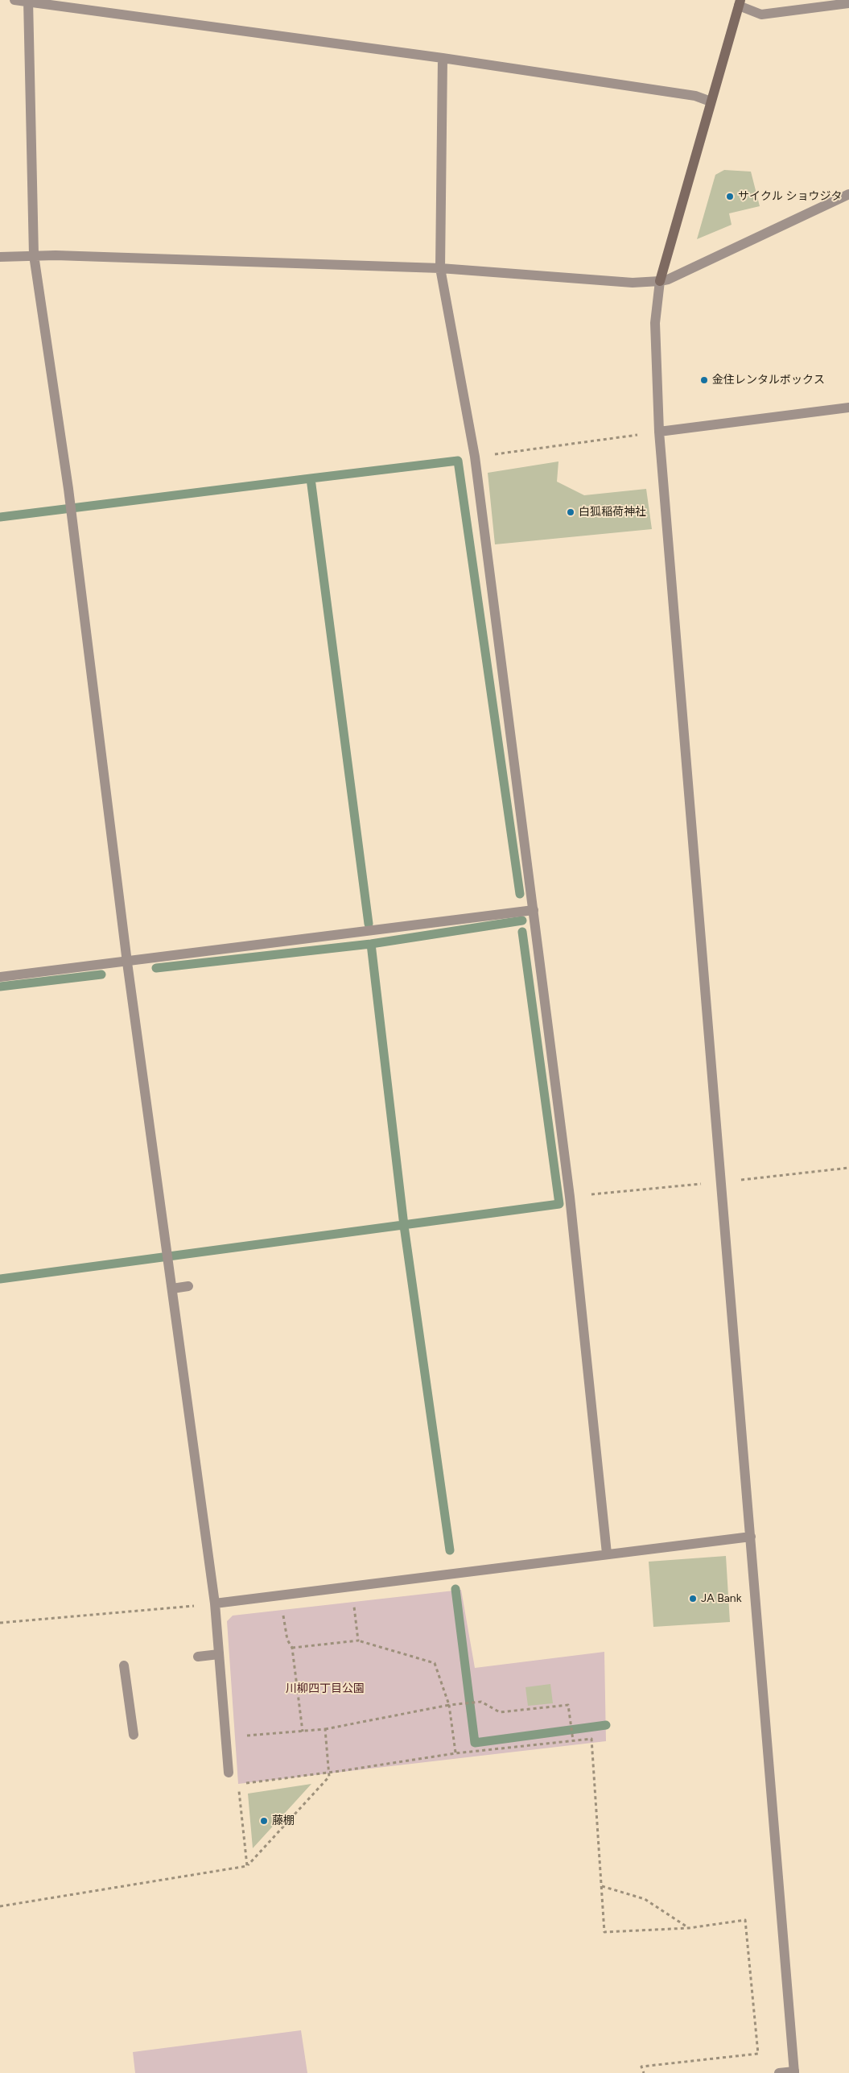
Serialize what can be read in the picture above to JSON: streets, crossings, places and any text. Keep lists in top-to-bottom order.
{
  "parks": ["川柳四丁目公園"],
  "places": [
    "サイクル ショウジタ",
    "金住レンタルボックス",
    "白狐稲荷神社",
    "JA Bank",
    "藤棚"
  ]
}
